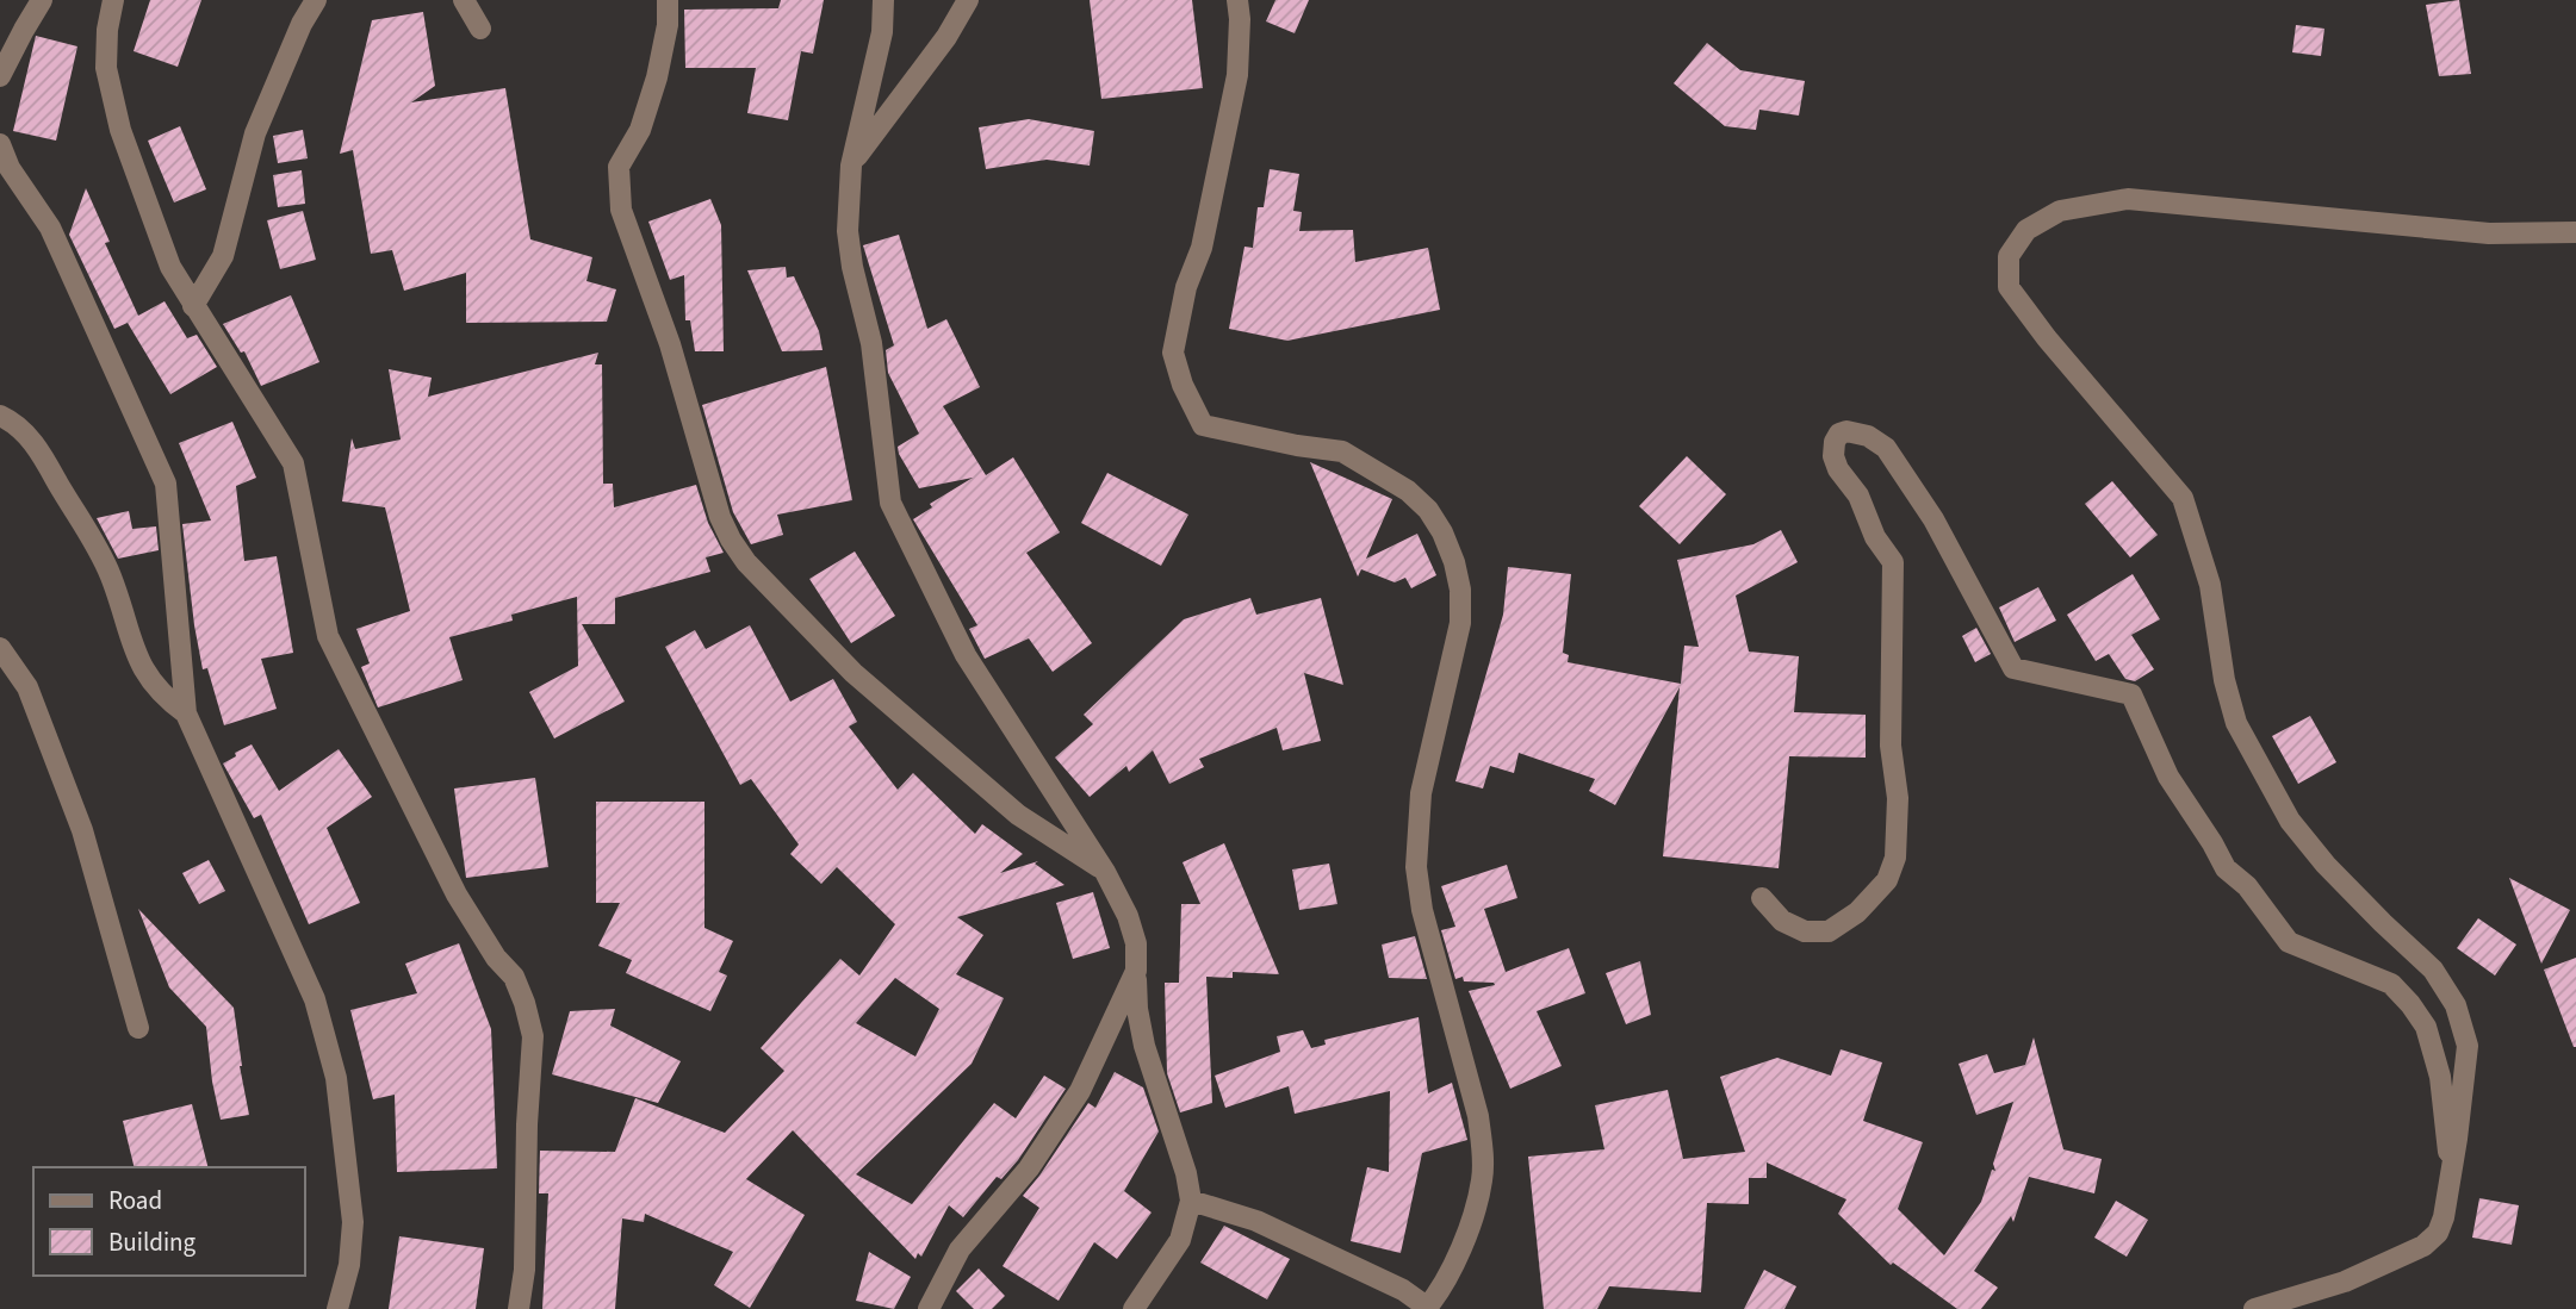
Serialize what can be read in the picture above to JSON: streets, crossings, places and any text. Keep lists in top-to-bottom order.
{
  "legend": ["Road", "Building"]
}
